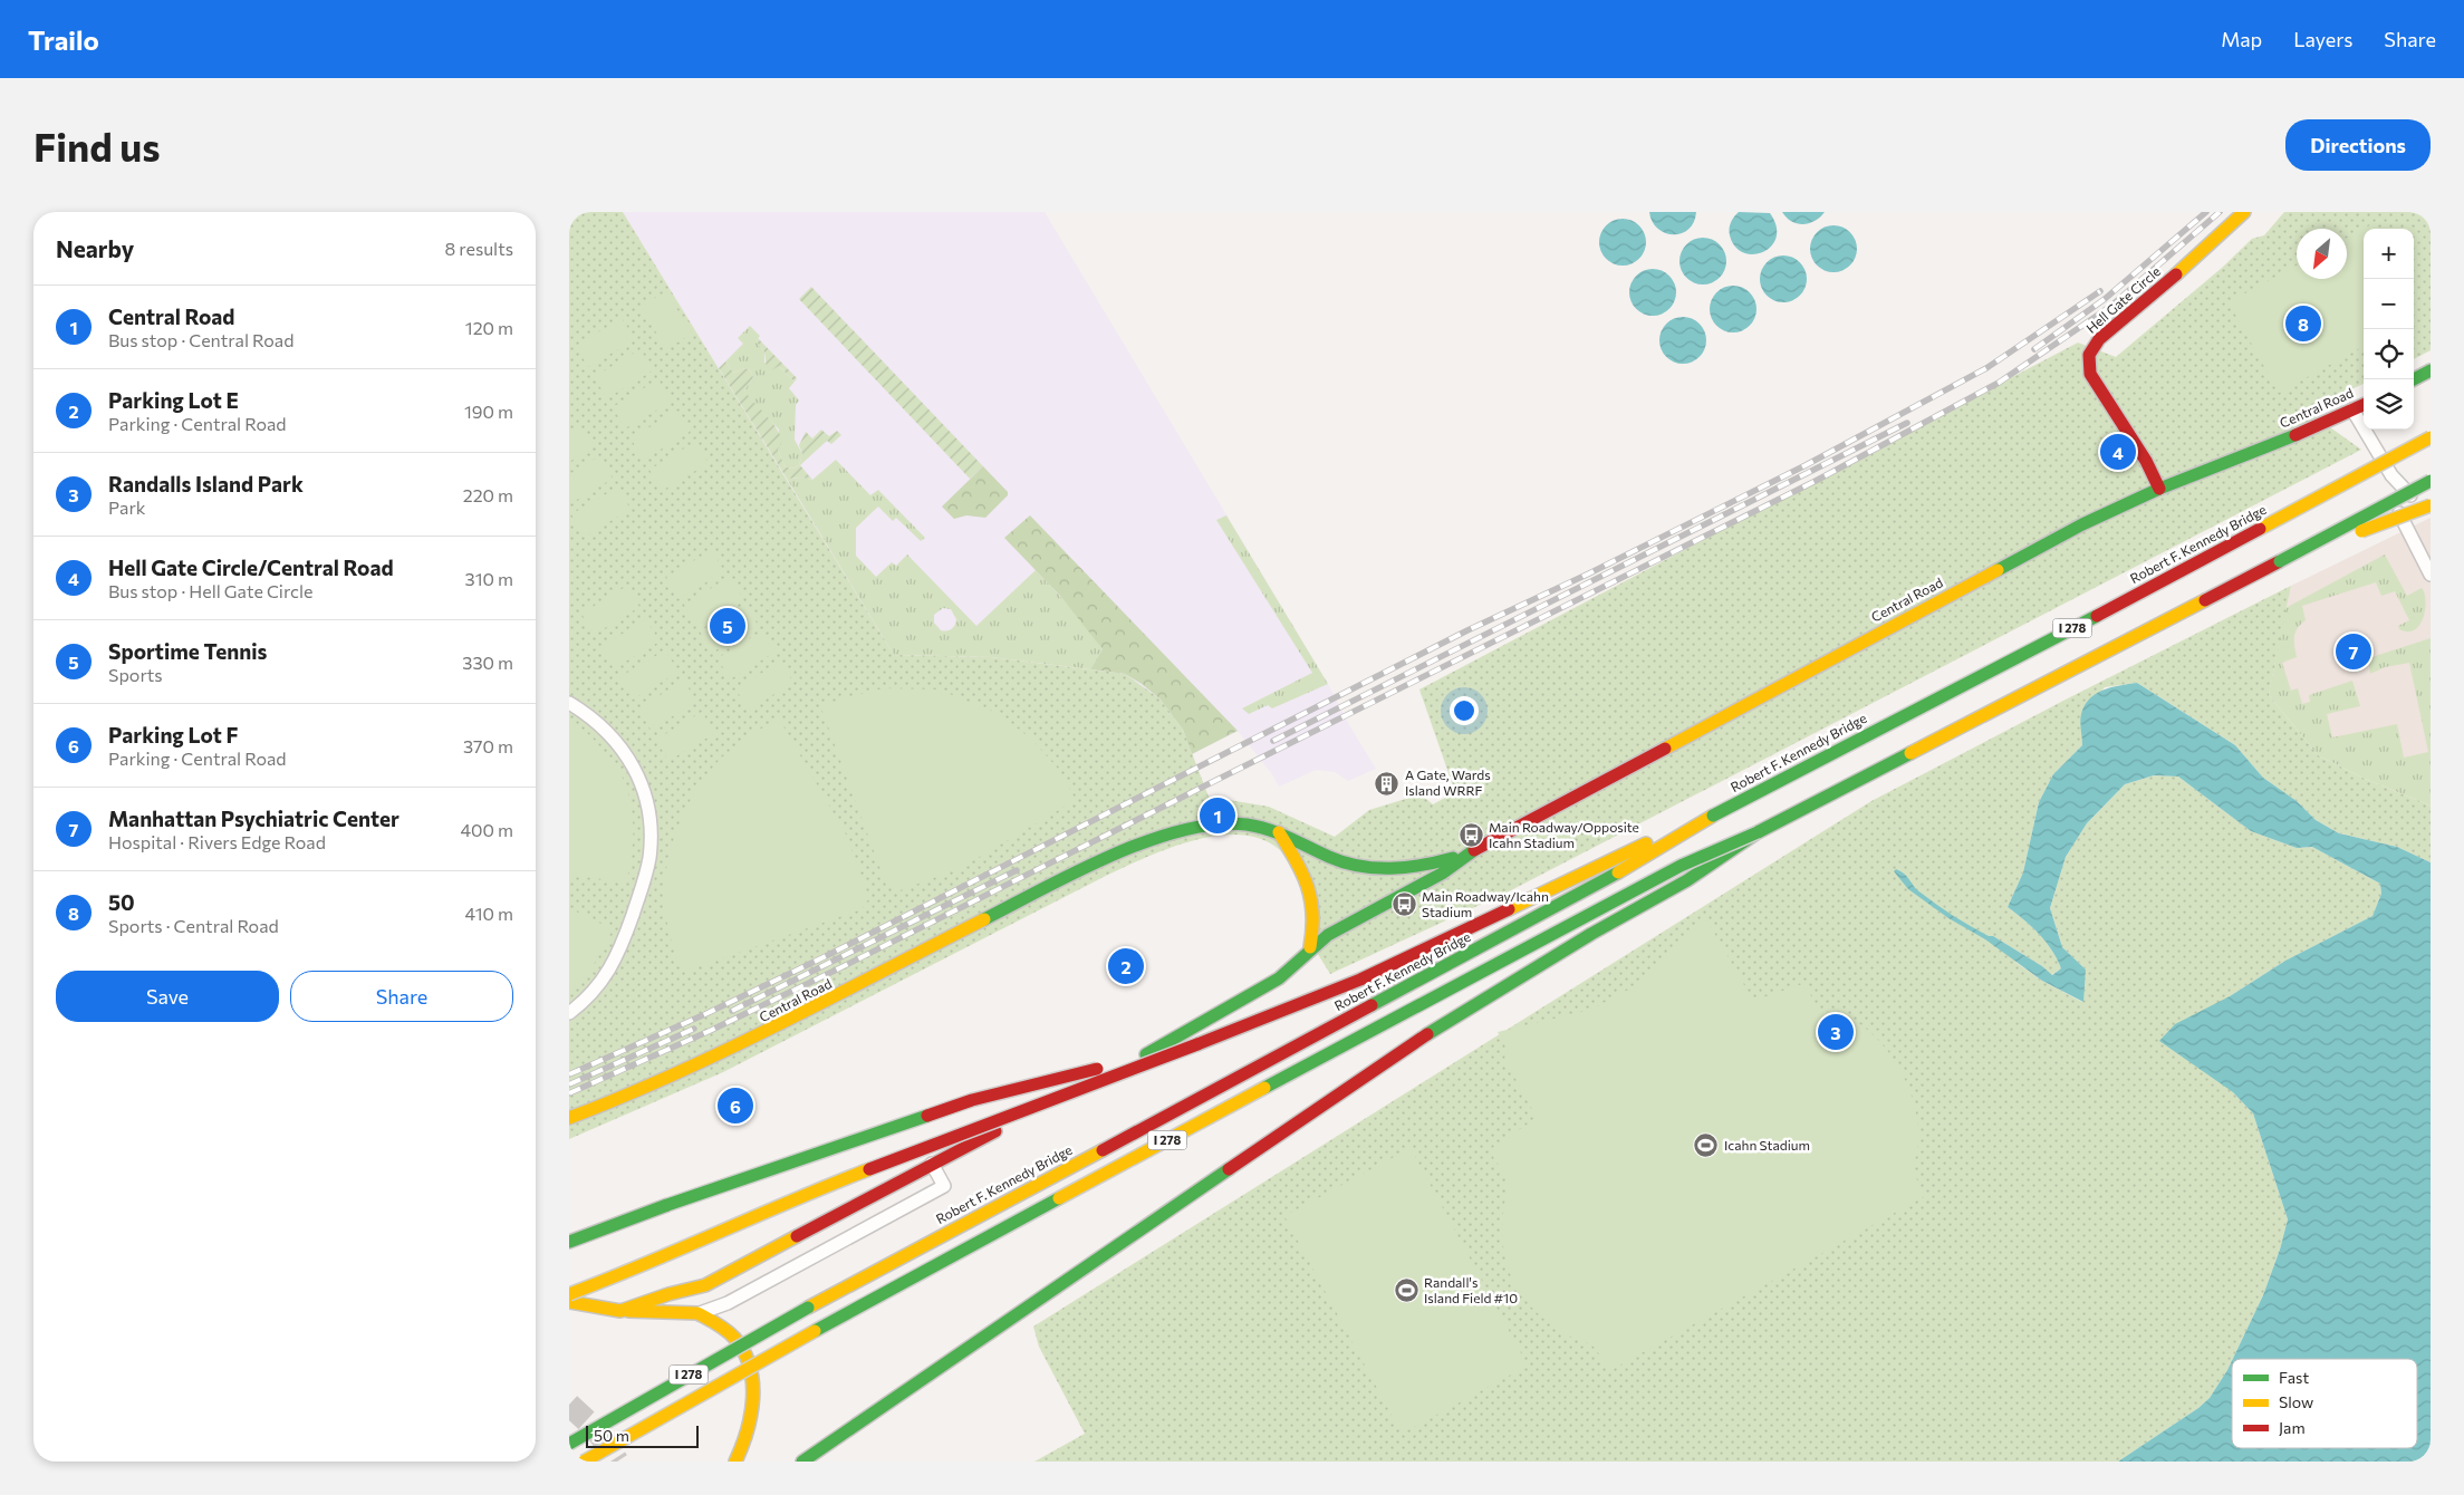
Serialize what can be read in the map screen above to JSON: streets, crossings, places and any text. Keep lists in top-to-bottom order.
{
  "streets": {
    "main road": [
      "Hell Gate Circle",
      "Central Road",
      "Robert F. Kennedy Bridge",
      "I 278"
    ]
  },
  "crossings": [
    ["Hell Gate Circle", "Central Road"]
  ],
  "places": {
    "building": ["A Gate, Wards Island WRRF"],
    "bus stop": ["Main Roadway/Opposite Icahn Stadium", "Main Roadway/Icahn Stadium"],
    "sports": ["Icahn Stadium", "Randall's Island Field #10"]
  },
  "legend": ["Fast", "Slow", "Jam"],
  "scale_bar": "50 m",
  "north": "bottom left",
  "page": {
    "header": "Trailo",
    "nav": ["Map", "Layers", "Share"],
    "buttons": [
      "Directions",
      ["Save", "Share"]
    ],
    "title": "Find us",
    "heading": ["Nearby", "8 results"],
    "map_buttons": ["+", "−"],
    "list": [
      {
        "mark": "1",
        "name": "Central Road",
        "note": "Bus stop · Central Road",
        "value": "120 m"
      },
      {
        "mark": "2",
        "name": "Parking Lot E",
        "note": "Parking · Central Road",
        "value": "190 m"
      },
      {
        "mark": "3",
        "name": "Randalls Island Park",
        "note": "Park",
        "value": "220 m"
      },
      {
        "mark": "4",
        "name": "Hell Gate Circle/Central Road",
        "note": "Bus stop · Hell Gate Circle",
        "value": "310 m"
      },
      {
        "mark": "5",
        "name": "Sportime Tennis",
        "note": "Sports",
        "value": "330 m"
      },
      {
        "mark": "6",
        "name": "Parking Lot F",
        "note": "Parking · Central Road",
        "value": "370 m"
      },
      {
        "mark": "7",
        "name": "Manhattan Psychiatric Center",
        "note": "Hospital · Rivers Edge Road",
        "value": "400 m"
      },
      {
        "mark": "8",
        "name": "50",
        "note": "Sports · Central Road",
        "value": "410 m"
      }
    ],
    "pins": [
      "8",
      "4",
      "5",
      "7",
      "1",
      "2",
      "3",
      "6"
    ],
    "scale": "50 m"
  }
}
